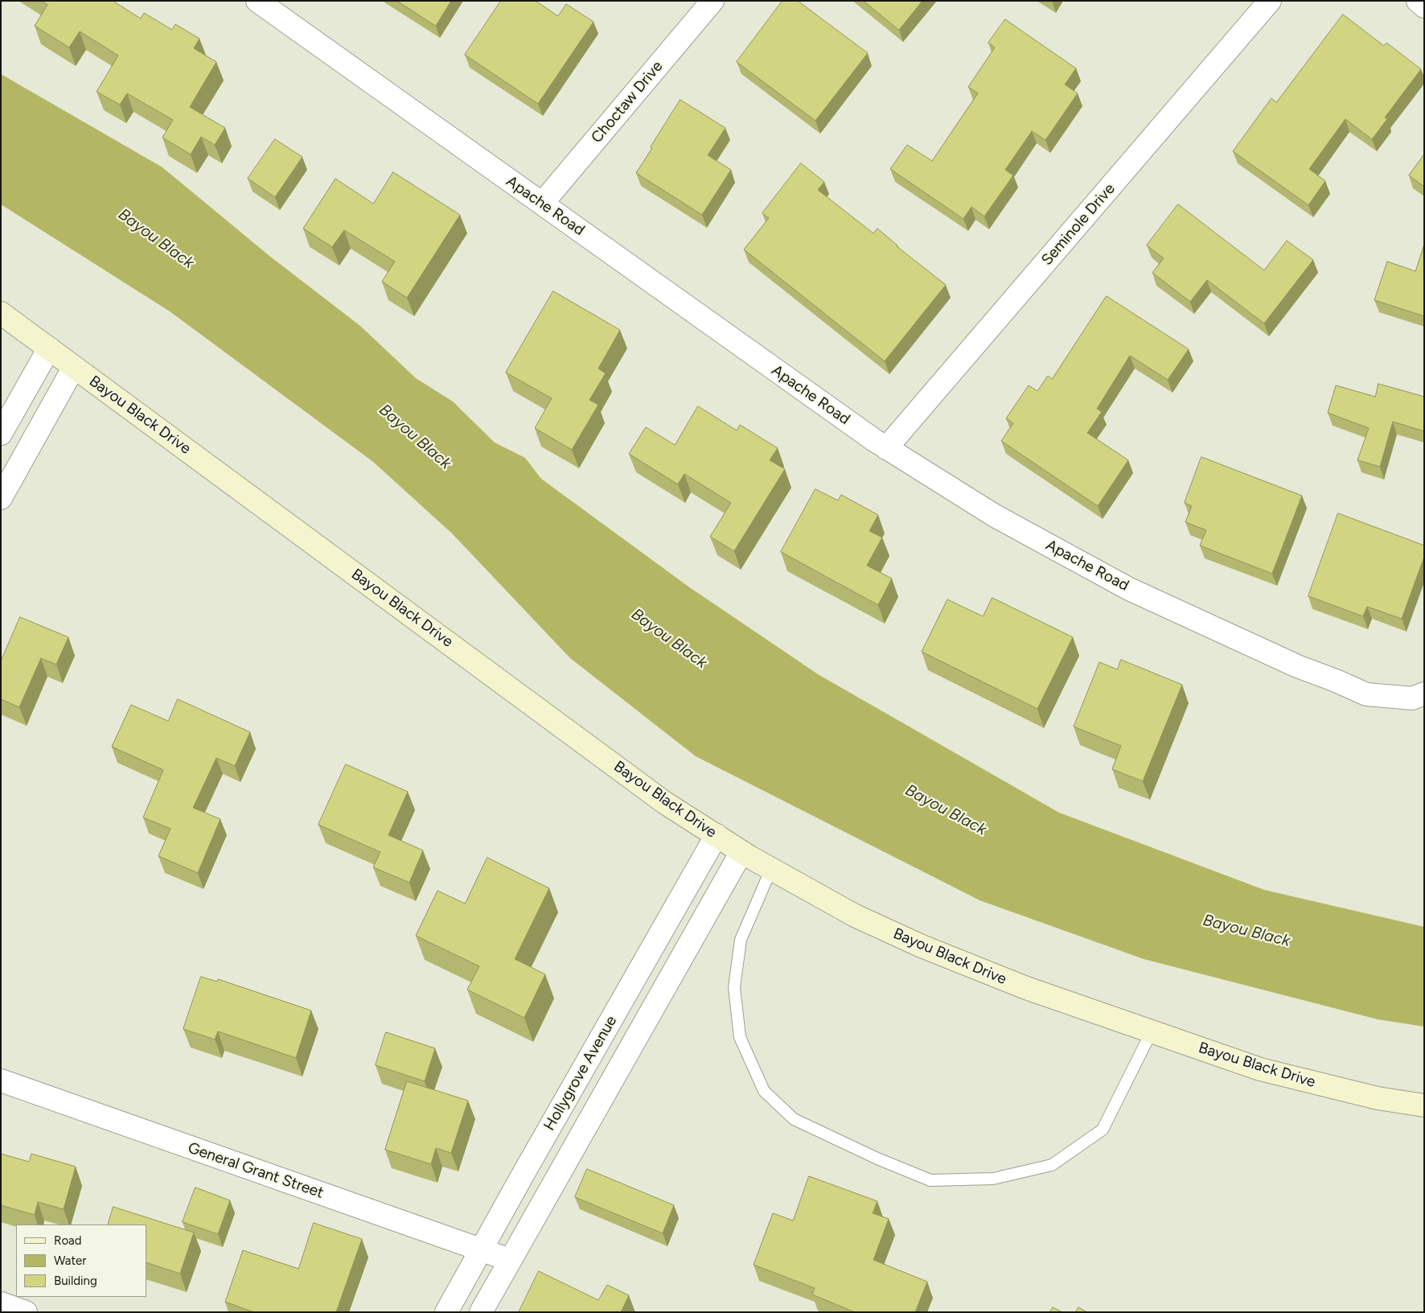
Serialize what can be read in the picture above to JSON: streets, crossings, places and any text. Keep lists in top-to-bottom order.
{
  "streets": {
    "main road": ["Bayou Black Drive"],
    "street": [
      "Choctaw Drive",
      "Apache Road",
      "Seminole Drive",
      "Hollygrove Avenue",
      "General Grant Street"
    ]
  },
  "crossings": [
    ["Choctaw Drive", "Apache Road"],
    ["Apache Road", "Seminole Drive"],
    ["Bayou Black Drive", "Hollygrove Avenue"],
    ["Hollygrove Avenue", "General Grant Street"]
  ],
  "water": ["Bayou Black"],
  "legend": ["Road", "Water", "Building"]
}
